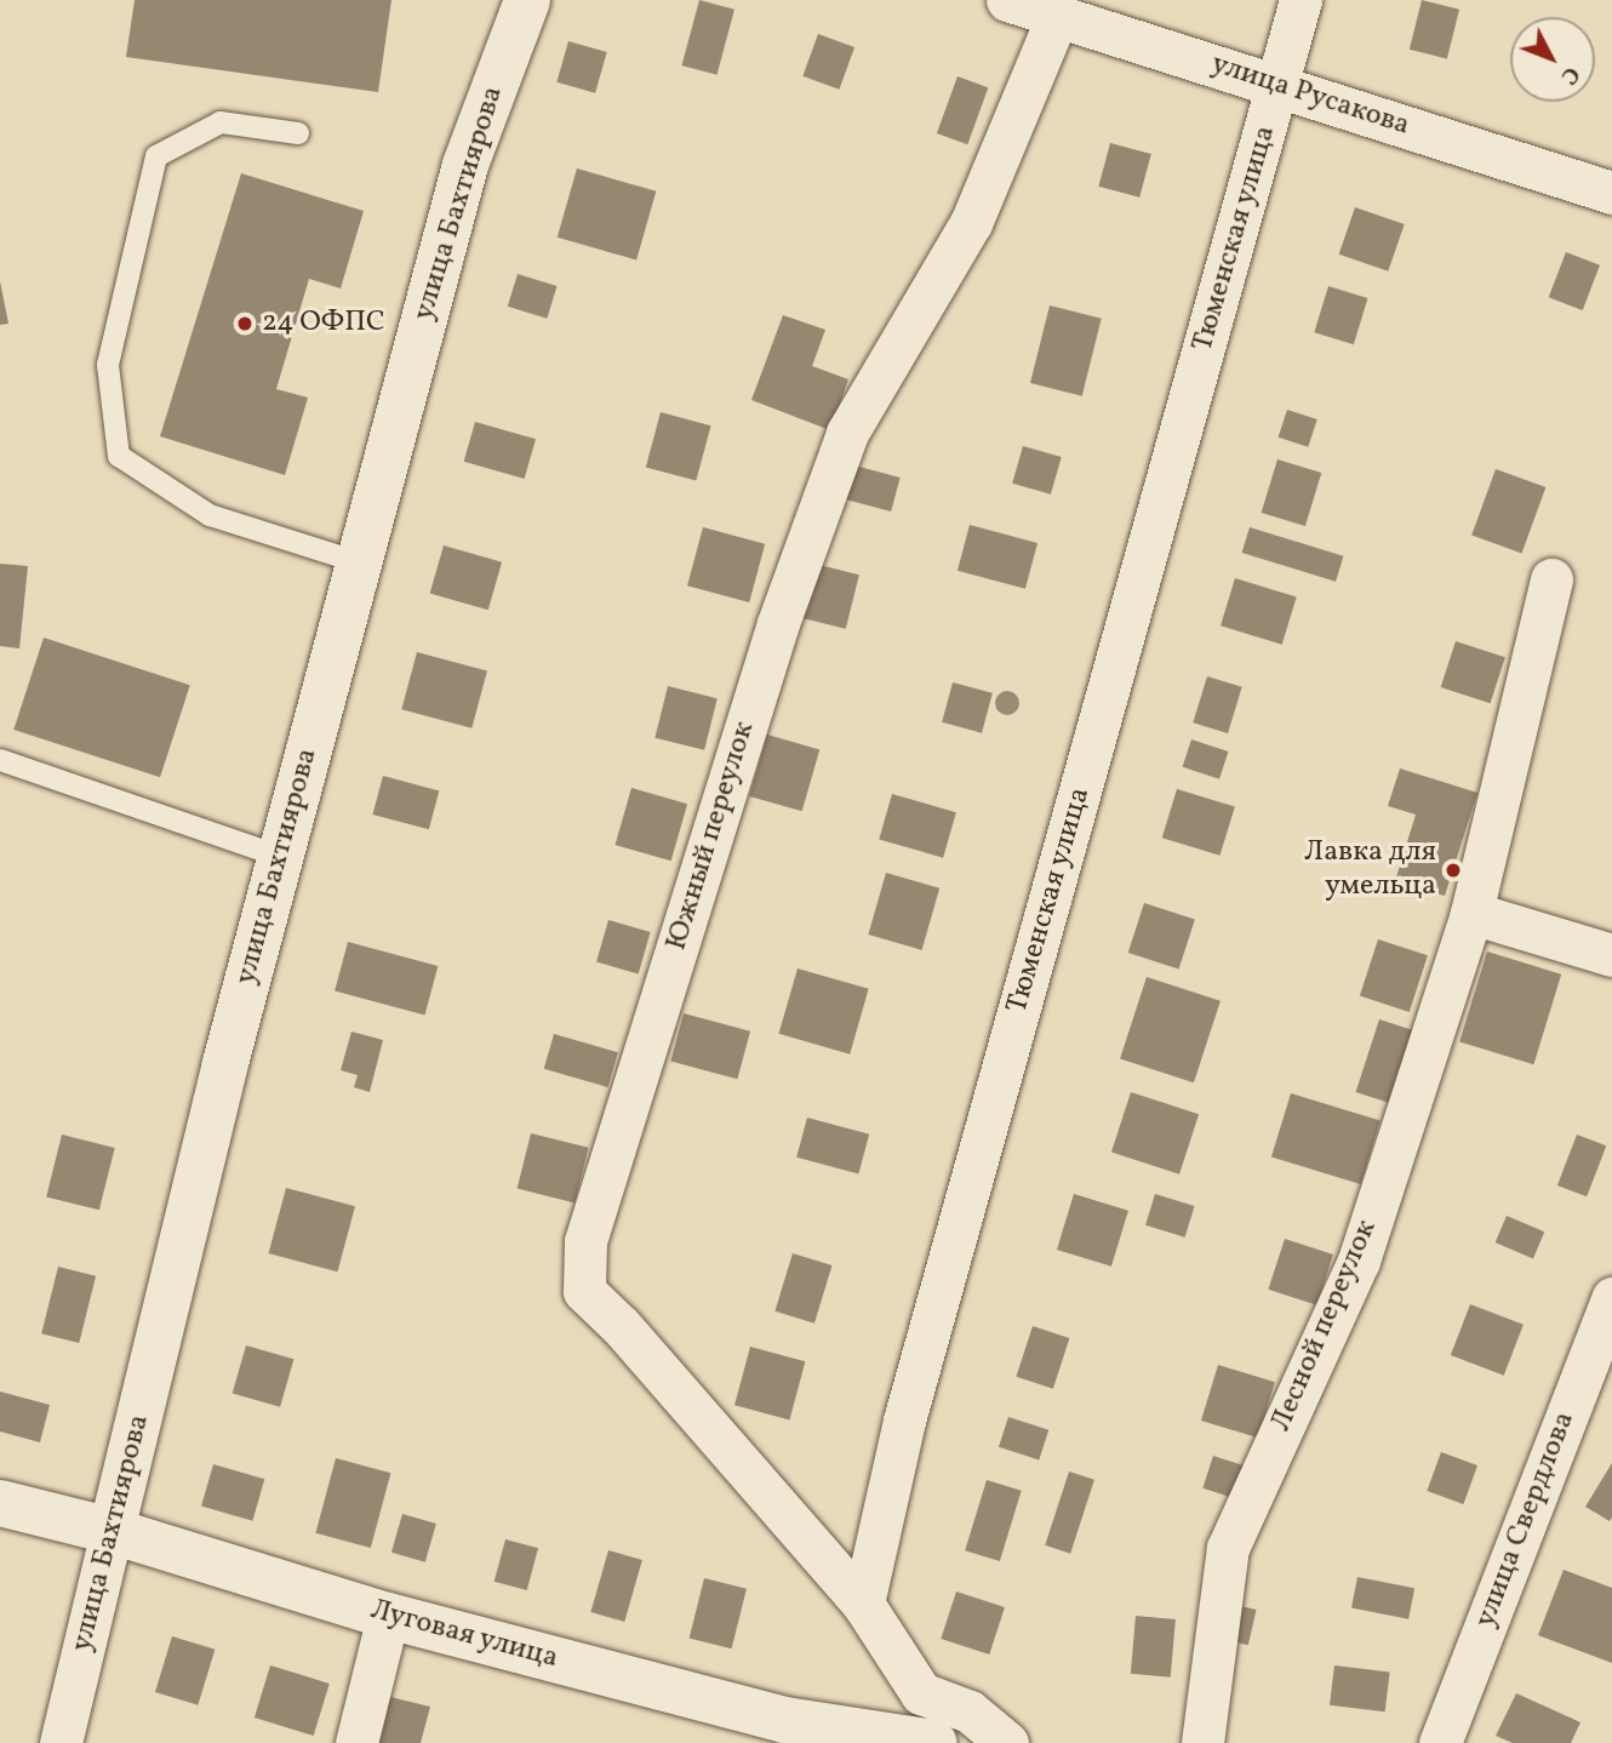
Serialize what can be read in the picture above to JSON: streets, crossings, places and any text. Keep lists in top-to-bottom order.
{
  "streets": {
    "main road": ["улица Бахтиярова", "Луговая улица"],
    "street": [
      "улица Русакова",
      "Тюменская улица",
      "Южный переулок",
      "Лесной переулок",
      "улица Свердлова"
    ]
  },
  "crossings": [
    ["улица Русакова", "Тюменская улица"],
    ["улица Русакова", "Южный переулок"],
    ["улица Бахтиярова", "Луговая улица"],
    ["Тюменская улица", "Южный переулок"]
  ],
  "places": ["24 ОФПС", "Лавка для умельца"],
  "north": "bottom right"
}
